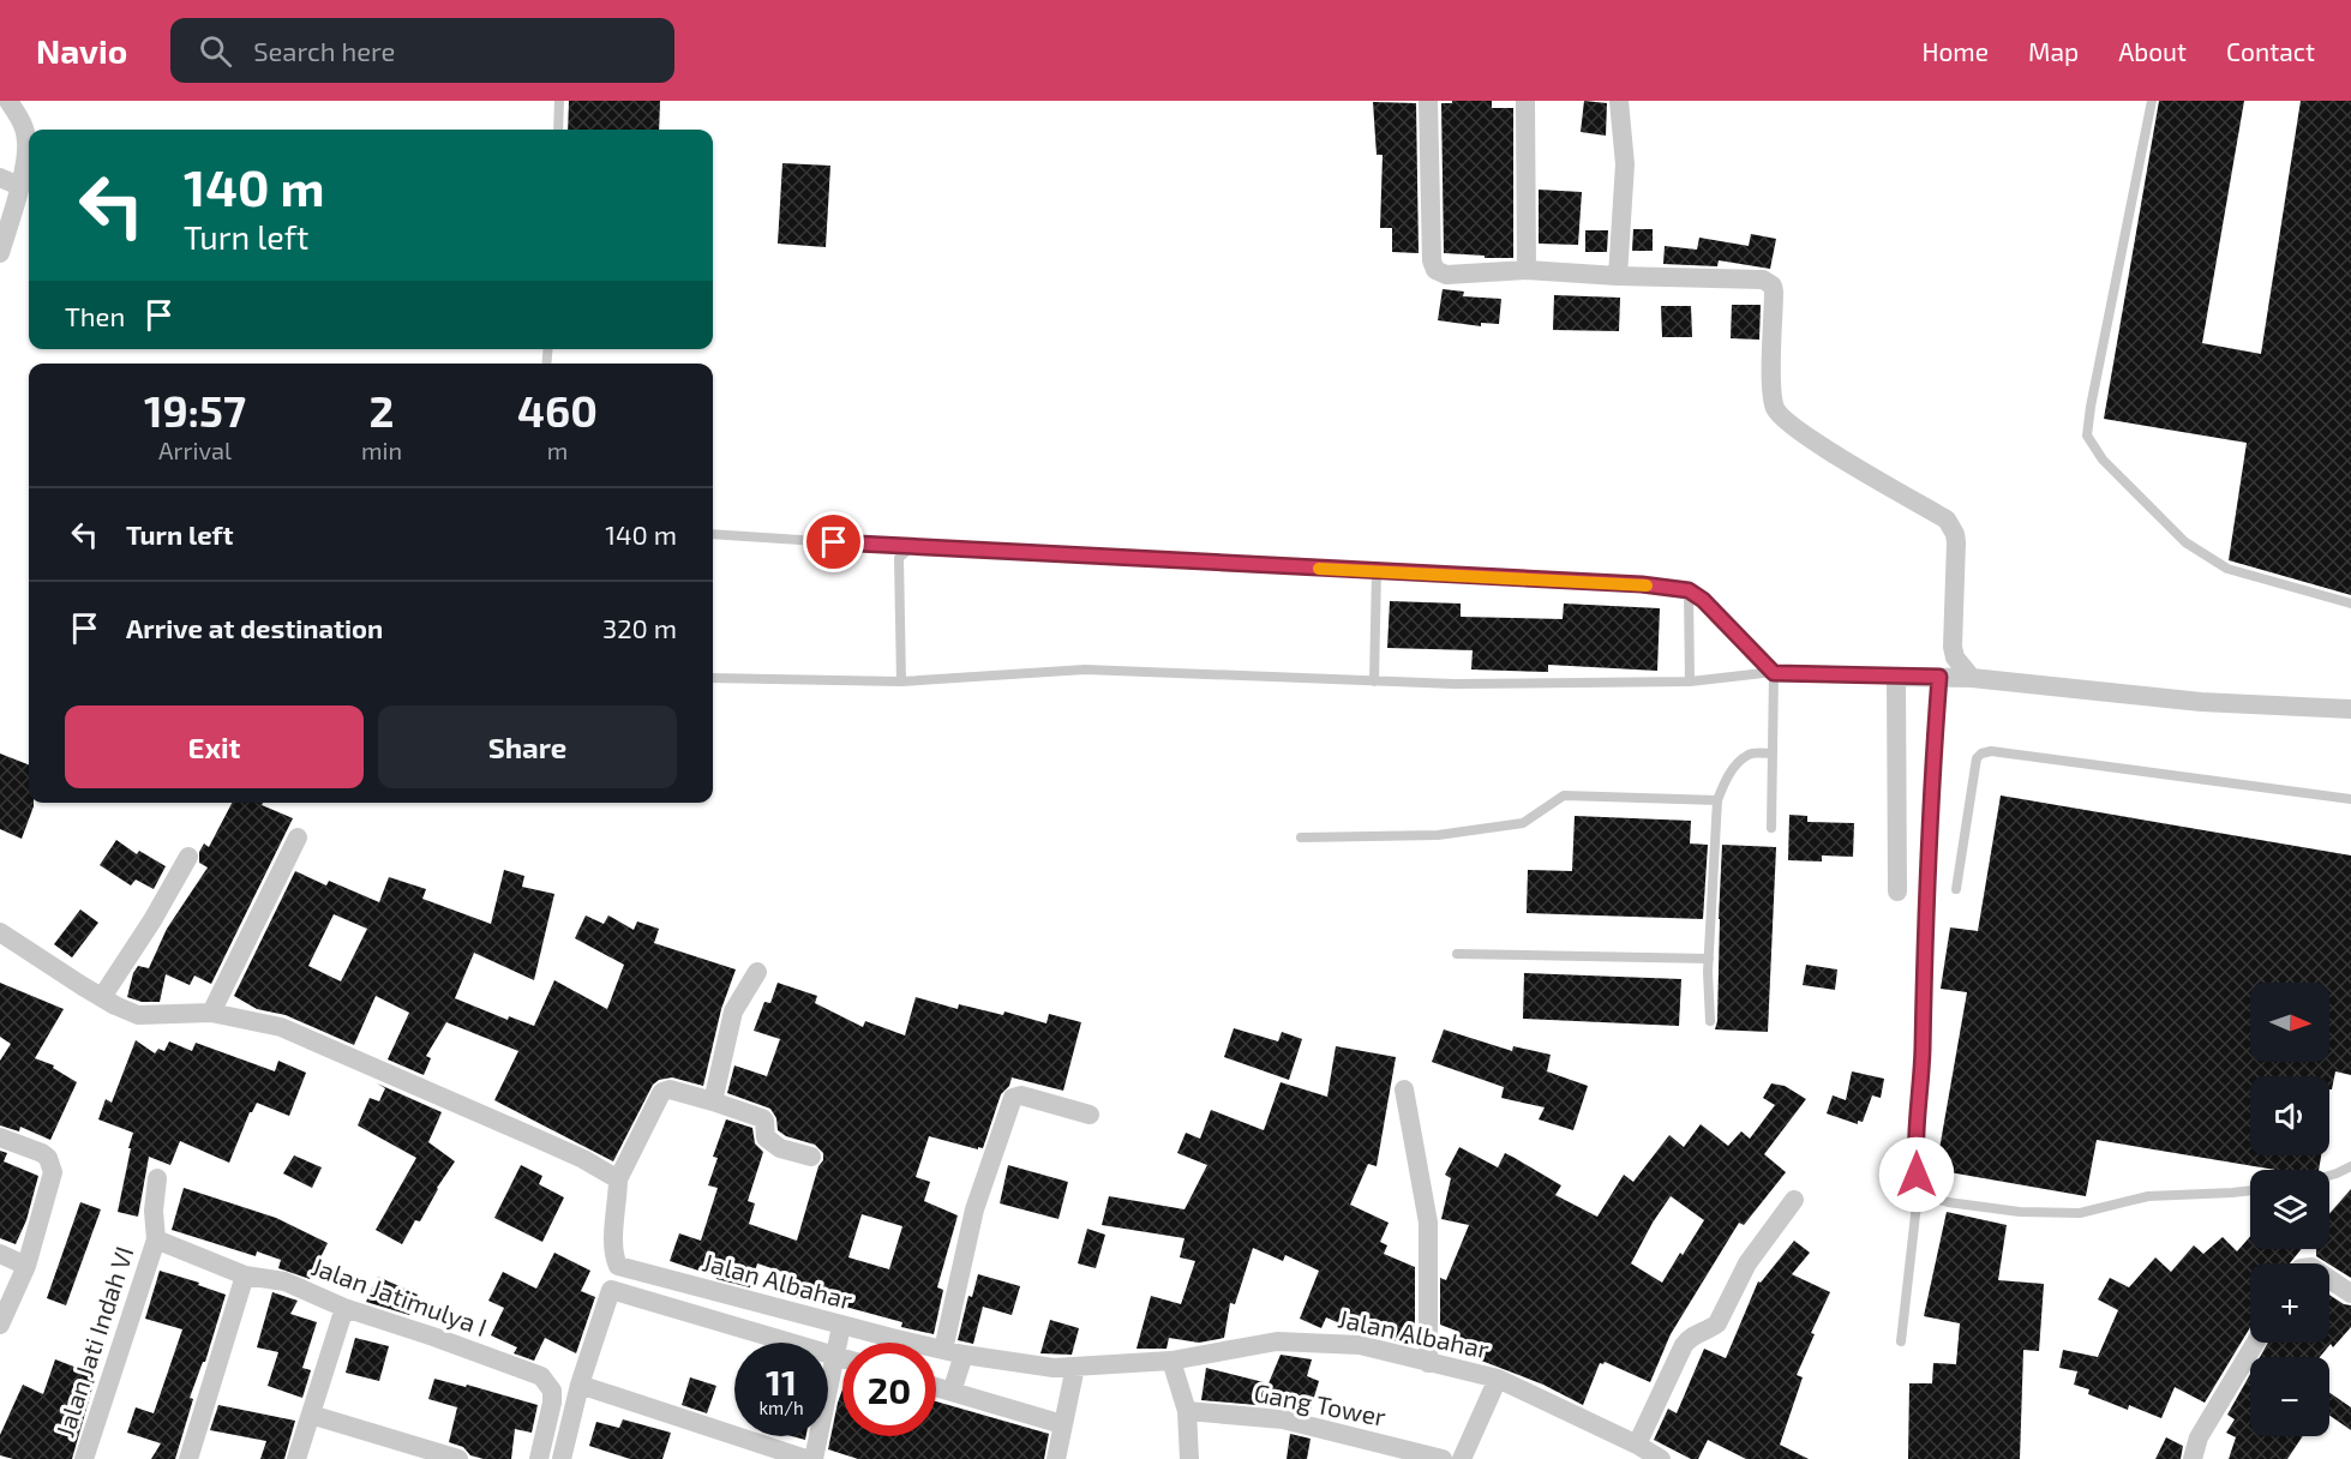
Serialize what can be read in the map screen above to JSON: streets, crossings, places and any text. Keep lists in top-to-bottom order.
{
  "streets": {
    "street": [
      "Jalan Albahar",
      "Jalan Jatimulya I",
      "Jalan Jati Indah VI",
      "Gang Tower"
    ]
  },
  "crossings": [
    ["Jalan Jatimulya I", "Jalan Jati Indah VI"]
  ],
  "north": "right",
  "page": {
    "header": "Navio",
    "search": "Search here",
    "nav": [
      "Home",
      "Map",
      "About",
      "Contact"
    ],
    "turn": ["140 m", "Turn left"],
    "then": "Then",
    "eta": [
      "19:57",
      "Arrival",
      "2",
      "min",
      "460",
      "m"
    ],
    "list": [
      {
        "name": "Turn left",
        "value": "140 m"
      },
      {
        "name": "Arrive at destination",
        "value": "320 m"
      }
    ],
    "buttons": ["Exit", "Share"],
    "map_buttons": ["+", "−"],
    "speed": "11 km/h",
    "limit": "20"
  }
}
